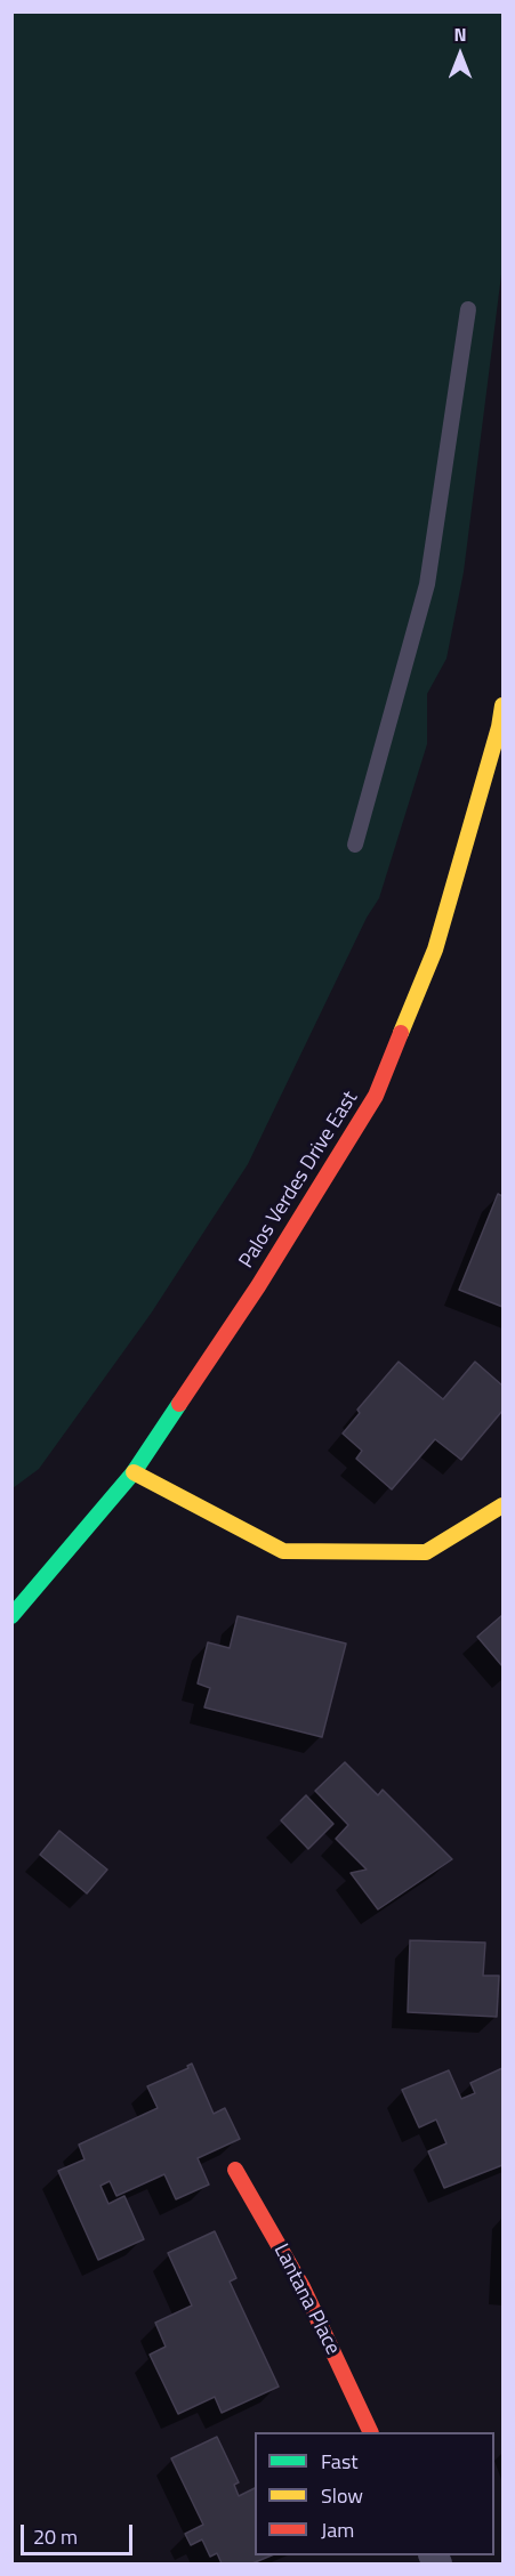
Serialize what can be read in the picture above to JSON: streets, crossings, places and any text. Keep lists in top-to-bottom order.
{
  "streets": {
    "main road": ["Palos Verdes Drive East", "Lantana Place"]
  },
  "legend": ["Fast", "Slow", "Jam"],
  "scale_bar": "20 m",
  "north": "top"
}
